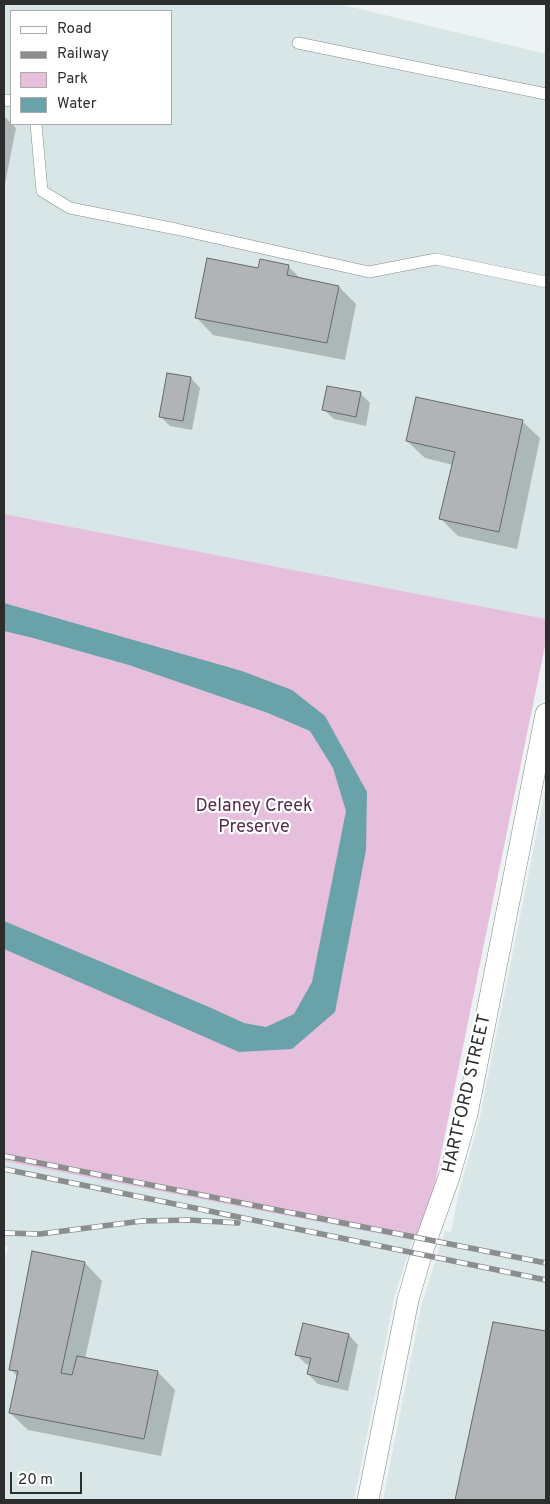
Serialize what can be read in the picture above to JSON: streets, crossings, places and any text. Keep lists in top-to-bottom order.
{
  "streets": {
    "street": ["HARTFORD STREET"]
  },
  "parks": ["Delaney Creek Preserve"],
  "legend": [
    "Road",
    "Railway",
    "Park",
    "Water"
  ],
  "scale_bar": "20 m"
}
